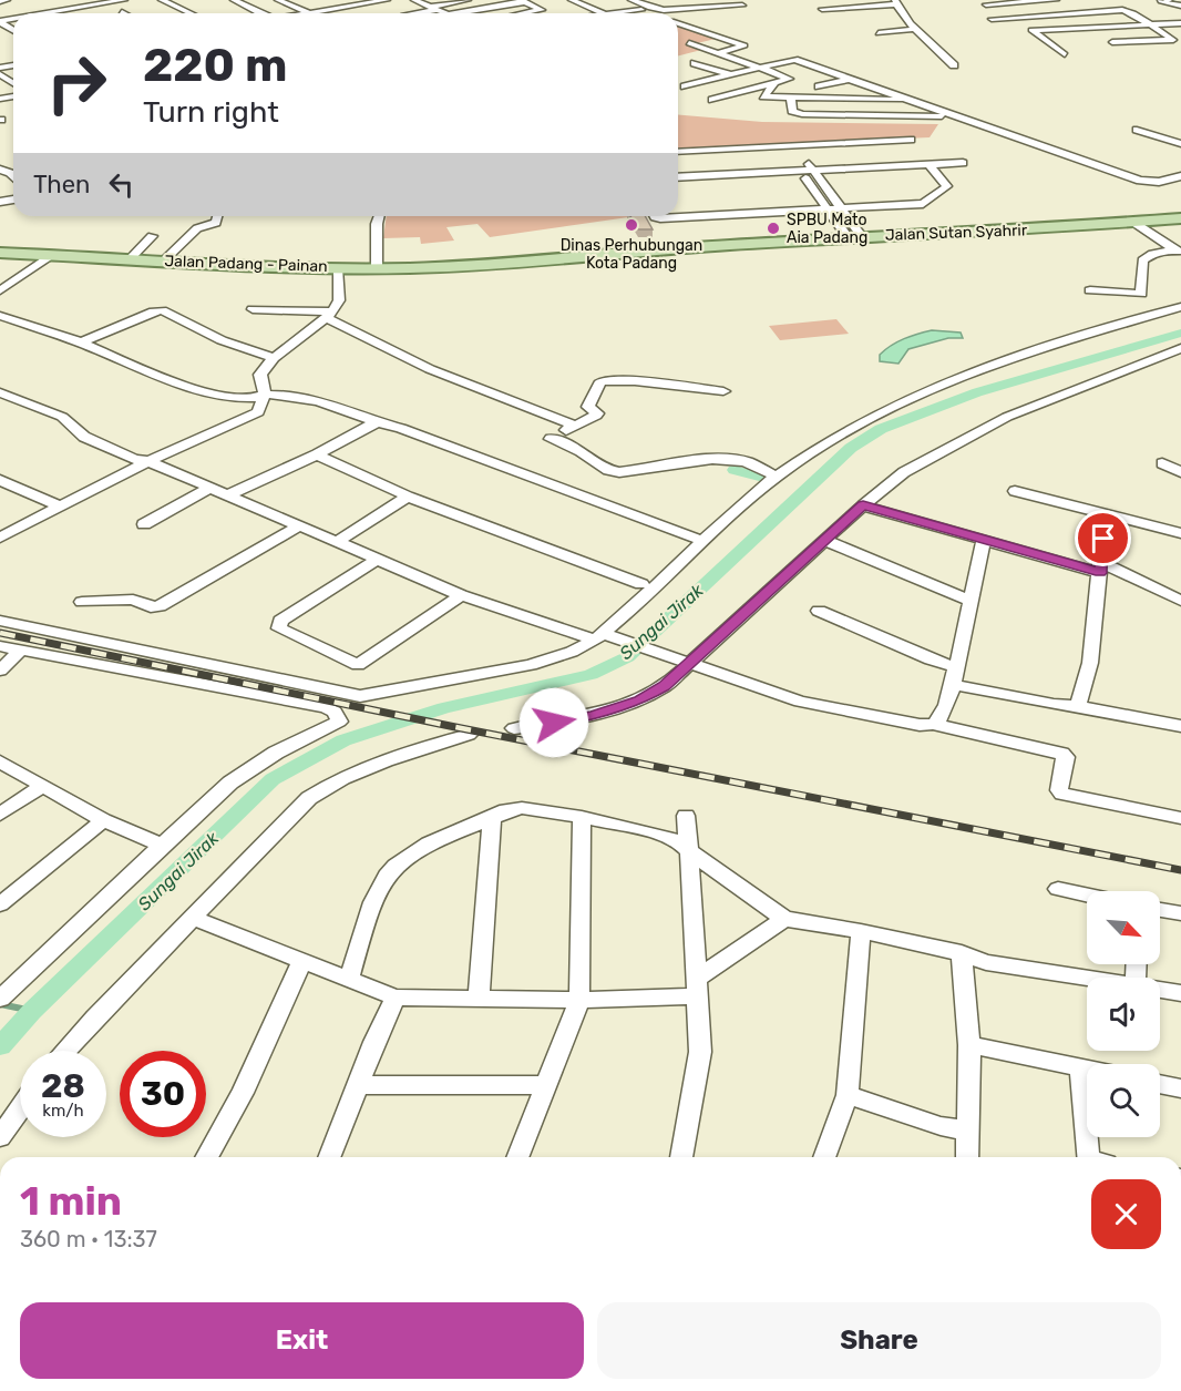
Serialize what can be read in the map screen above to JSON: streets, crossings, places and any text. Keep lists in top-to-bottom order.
{
  "streets": {
    "main road": ["Jalan Sutan Syahrir", "Jalan Padang - Painan"]
  },
  "crossings": [
    ["Jalan Sutan Syahrir", "Jalan Padang - Painan"]
  ],
  "water": ["Sungai Jirak"],
  "places": ["Dinas Perhubungan Kota Padang", "SPBU Mato Aia Padang"],
  "north": "bottom right",
  "page": {
    "turn": ["220 m", "Turn right"],
    "then": "Then",
    "speed": "28 km/h",
    "limit": "30",
    "heading": ["1 min", "360 m · 13:37"],
    "buttons": ["Exit", "Share"]
  }
}
